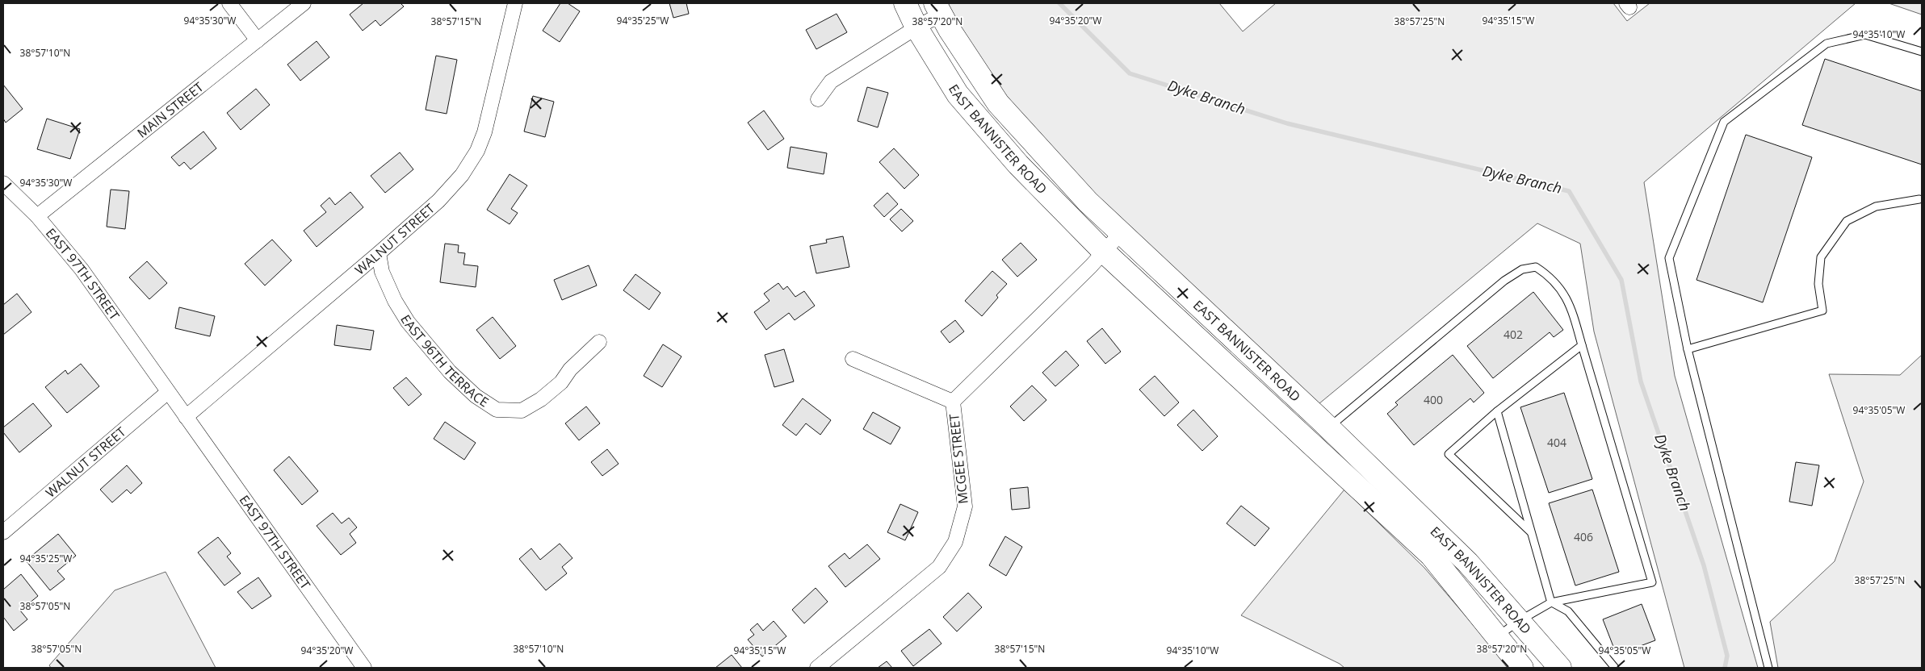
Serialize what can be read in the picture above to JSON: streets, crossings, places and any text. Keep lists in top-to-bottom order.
{
  "streets": {
    "main road": ["EAST BANNISTER ROAD"],
    "street": [
      "MAIN STREET",
      "WALNUT STREET",
      "EAST 97TH STREET",
      "EAST 96TH TERRACE",
      "MCGEE STREET"
    ]
  },
  "crossings": [
    ["MAIN STREET", "EAST 97TH STREET"],
    ["EAST BANNISTER ROAD", "MCGEE STREET"],
    ["WALNUT STREET", "EAST 97TH STREET"],
    ["WALNUT STREET", "EAST 96TH TERRACE"]
  ],
  "water": ["Dyke Branch"],
  "house_numbers": [
    "402",
    "400",
    "404",
    "406"
  ],
  "coordinates": [
    "94°35'30\"W",
    "94°35'25\"W",
    "94°35'20\"W",
    "94°35'15\"W",
    "38°57'25\"N",
    "38°57'15\"N",
    "38°57'20\"N",
    "94°35'10\"W",
    "38°57'10\"N",
    "94°35'05\"W",
    "38°57'05\"N"
  ]
}
